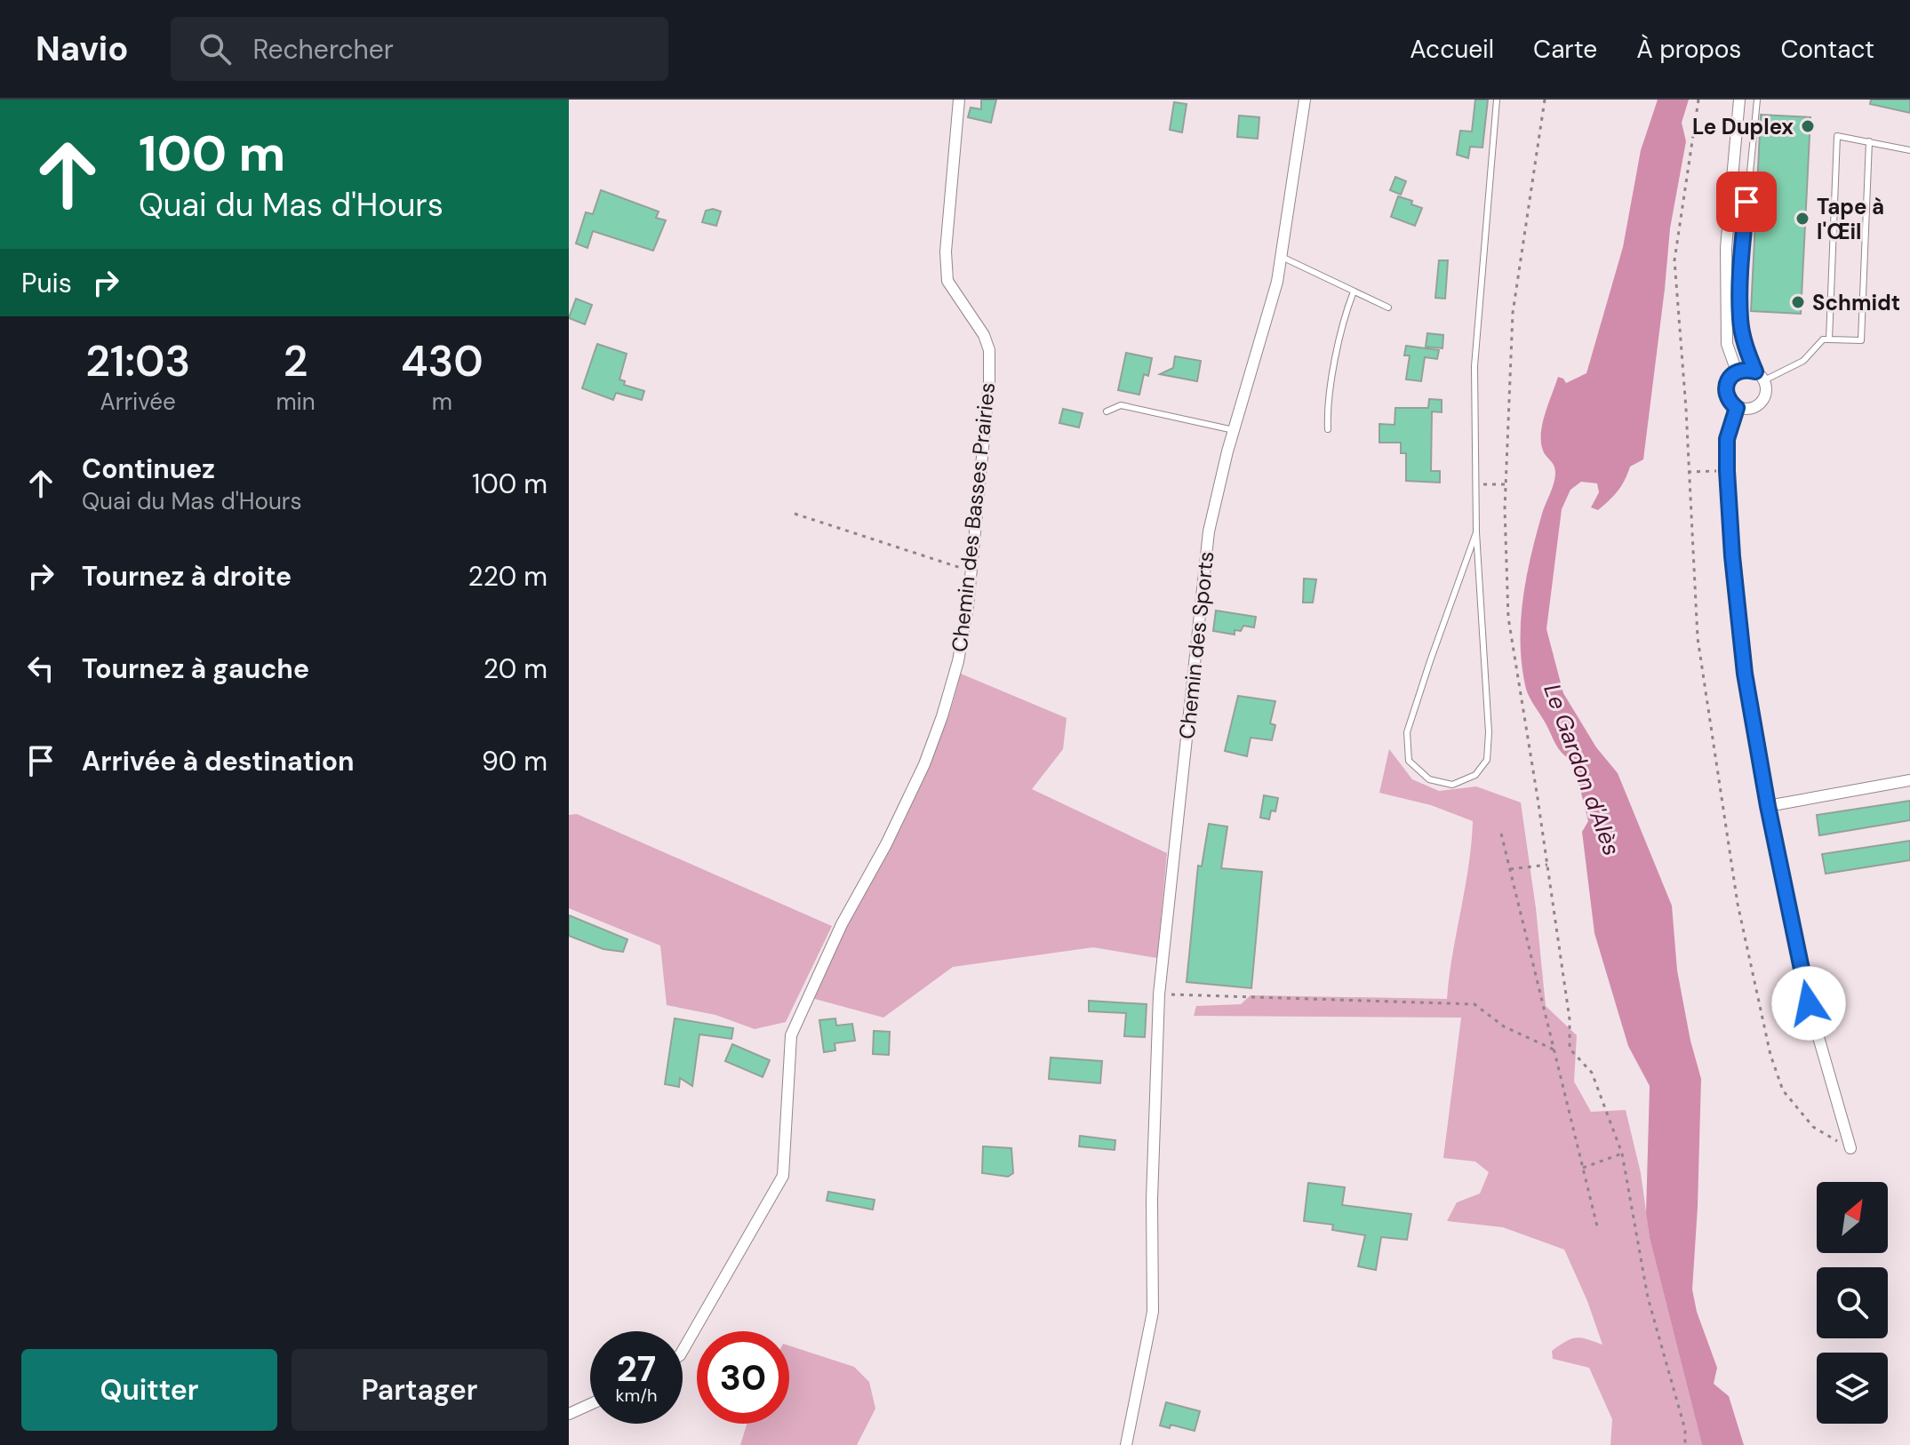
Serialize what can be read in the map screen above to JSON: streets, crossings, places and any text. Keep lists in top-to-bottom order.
{
  "streets": {
    "street": ["Chemin des Basses Prairies", "Chemin des Sports"]
  },
  "water": ["Le Gardon d'Alès"],
  "places": ["Le Duplex", "Tape à l'Œil", "Schmidt"],
  "north": "top right",
  "page": {
    "header": "Navio",
    "search": "Rechercher",
    "nav": [
      "Accueil",
      "Carte",
      "À propos",
      "Contact"
    ],
    "turn": ["100 m", "Quai du Mas d'Hours"],
    "then": "Puis",
    "eta": [
      "21:03",
      "Arrivée",
      "2",
      "min",
      "430",
      "m"
    ],
    "list": [
      {
        "name": "Continuez",
        "note": "Quai du Mas d'Hours",
        "value": "100 m"
      },
      {
        "name": "Tournez à droite",
        "value": "220 m"
      },
      {
        "name": "Tournez à gauche",
        "value": "20 m"
      },
      {
        "name": "Arrivée à destination",
        "value": "90 m"
      }
    ],
    "speed": "27 km/h",
    "limit": "30",
    "buttons": ["Quitter", "Partager"]
  }
}
